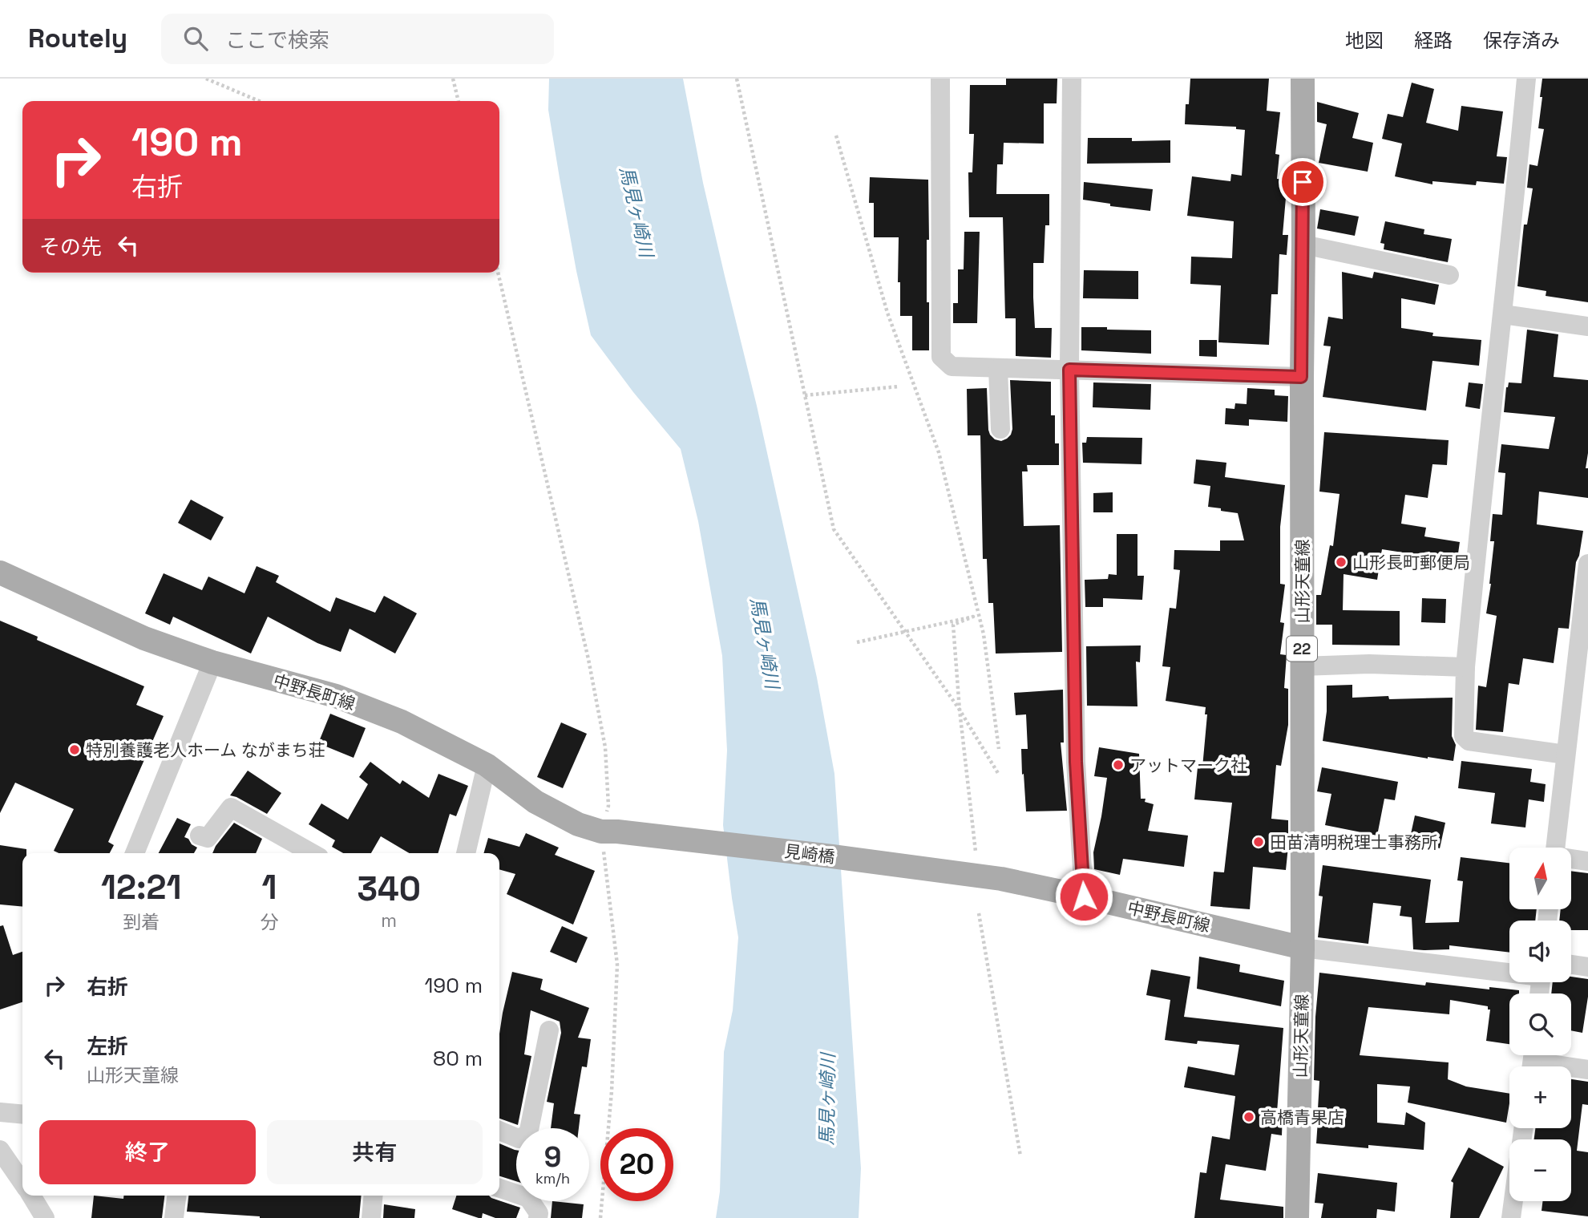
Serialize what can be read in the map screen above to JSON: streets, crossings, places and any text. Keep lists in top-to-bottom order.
{
  "streets": {
    "main road": [
      "山形天童線",
      "22",
      "中野長町線",
      "見崎橋"
    ]
  },
  "crossings": [
    ["山形天童線", "中野長町線"],
    ["中野長町線", "見崎橋"]
  ],
  "water": ["馬見ヶ崎川"],
  "places": [
    "山形長町郵便局",
    "特別養護老人ホーム ながまち荘",
    "アットマーク社",
    "田苗清明税理士事務所",
    "高橋青果店"
  ],
  "north": "top",
  "page": {
    "header": "Routely",
    "search": "ここで検索",
    "nav": ["地図", "経路", "保存済み"],
    "turn": ["190 m", "右折"],
    "then": "その先",
    "map_buttons": ["+", "−"],
    "eta": [
      "12:21",
      "到着",
      "1",
      "分",
      "340",
      "m"
    ],
    "list": [
      {
        "name": "右折",
        "value": "190 m"
      },
      {
        "name": "左折",
        "note": "山形天童線",
        "value": "80 m"
      }
    ],
    "buttons": ["終了", "共有"],
    "speed": "9 km/h",
    "limit": "20"
  }
}
